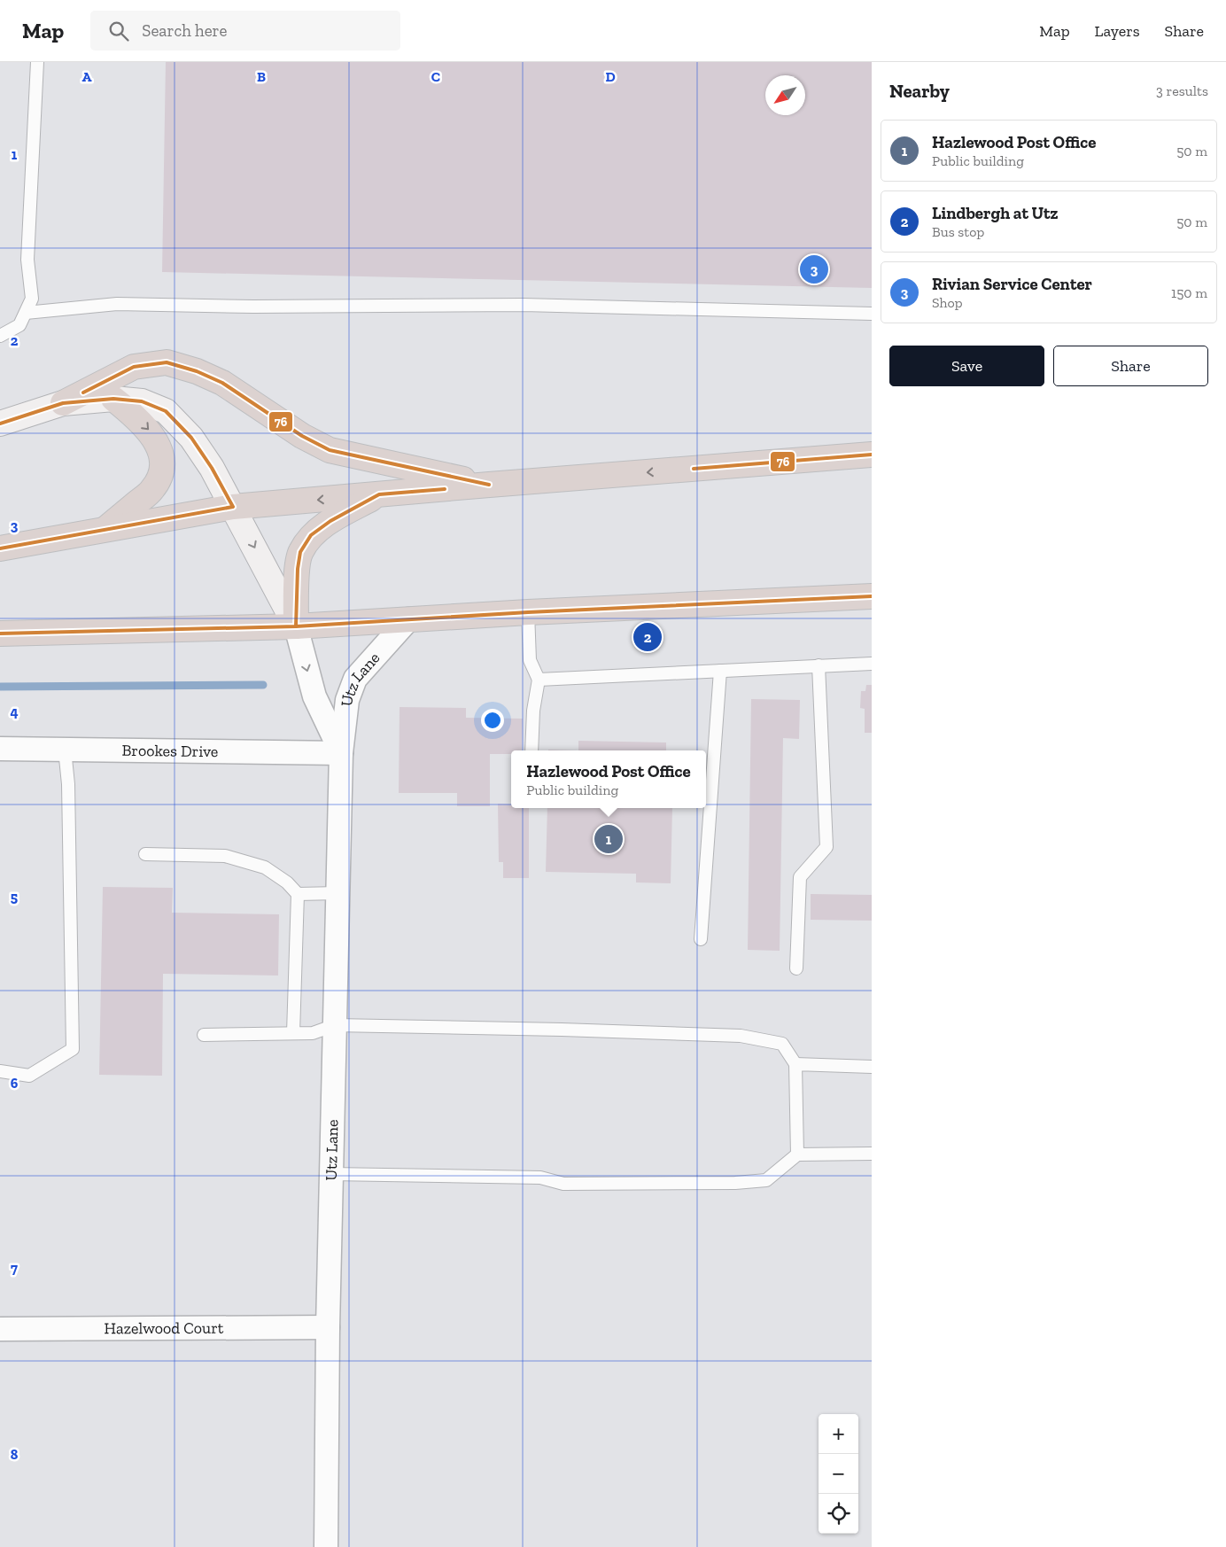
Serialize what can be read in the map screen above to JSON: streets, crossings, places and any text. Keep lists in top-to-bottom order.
{
  "streets": {
    "street": ["Utz Lane", "Brookes Drive", "Hazelwood Court"]
  },
  "crossings": [
    ["Utz Lane", "Brookes Drive"],
    ["Utz Lane", "Hazelwood Court"]
  ],
  "lines": ["transit line 76"],
  "north": "bottom left",
  "page": {
    "header": "Map",
    "search": "Search here",
    "nav": ["Map", "Layers", "Share"],
    "heading": ["Nearby", "3 results"],
    "list": [
      {
        "mark": "1",
        "name": "Hazlewood Post Office",
        "note": "Public building",
        "value": "50 m"
      },
      {
        "mark": "2",
        "name": "Lindbergh at Utz",
        "note": "Bus stop",
        "value": "50 m"
      },
      {
        "mark": "3",
        "name": "Rivian Service Center",
        "note": "Shop",
        "value": "150 m"
      }
    ],
    "pins": ["3", "2", "1"],
    "buttons": ["Save", "Share"],
    "popup": ["Hazlewood Post Office", "Public building"],
    "map_buttons": ["+", "−"]
  },
  "grid": {
    "columns": [
      "A",
      "B",
      "C",
      "D"
    ],
    "rows": [
      "1",
      "2",
      "3",
      "4",
      "5",
      "6",
      "7",
      "8"
    ]
  }
}
